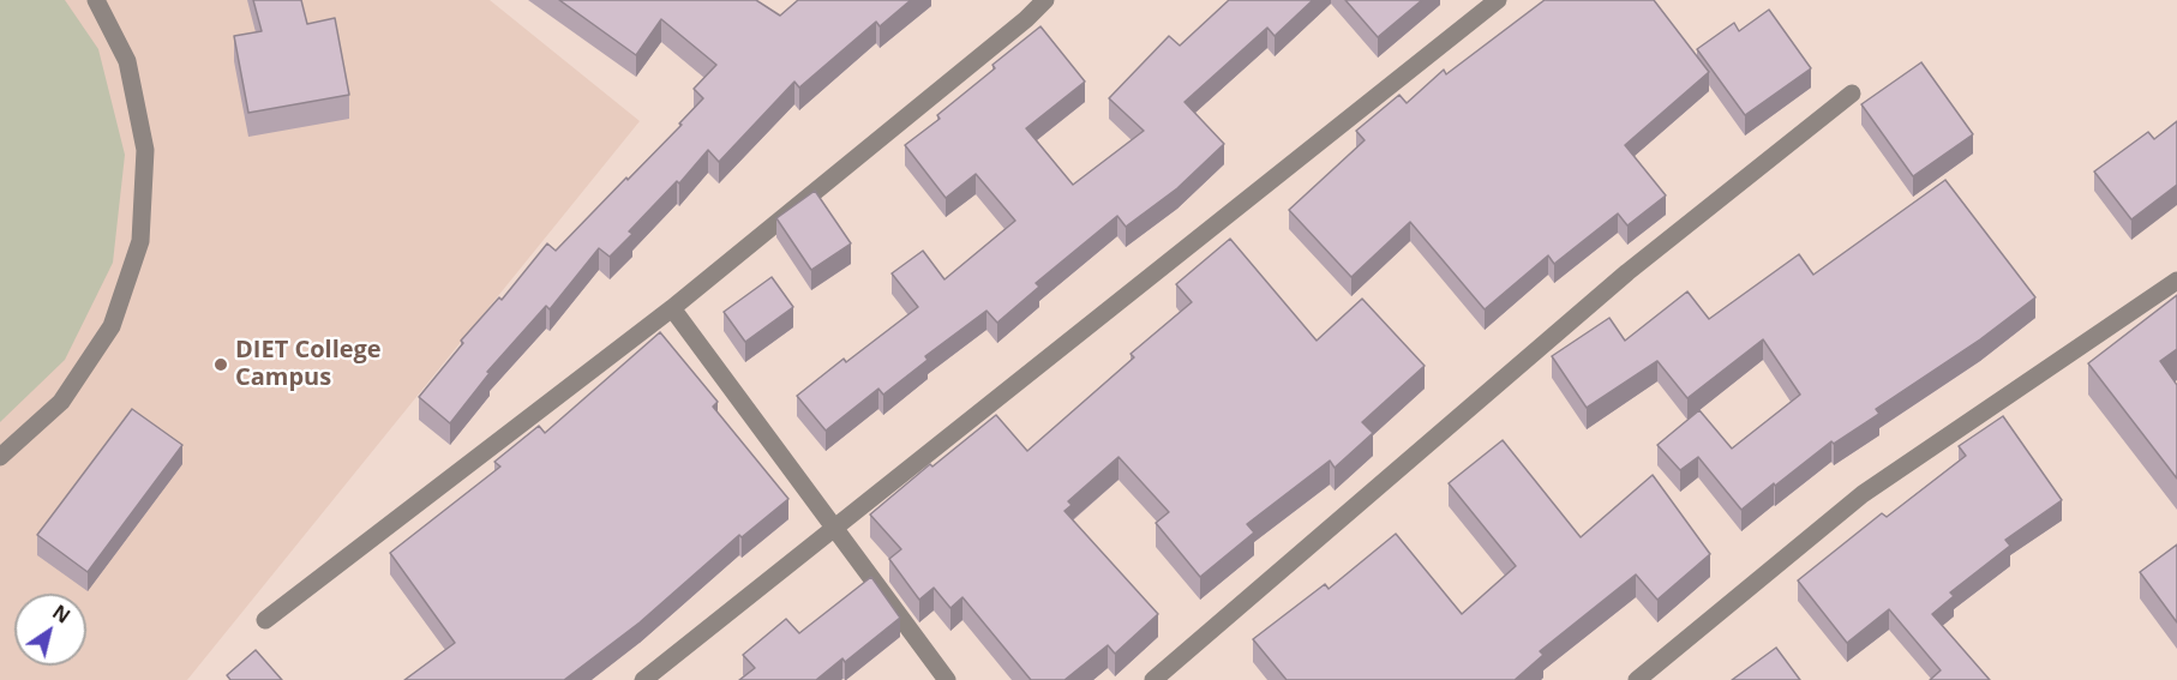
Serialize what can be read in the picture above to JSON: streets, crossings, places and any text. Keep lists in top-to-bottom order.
{
  "places": ["DIET College Campus"],
  "north": "top right"
}
